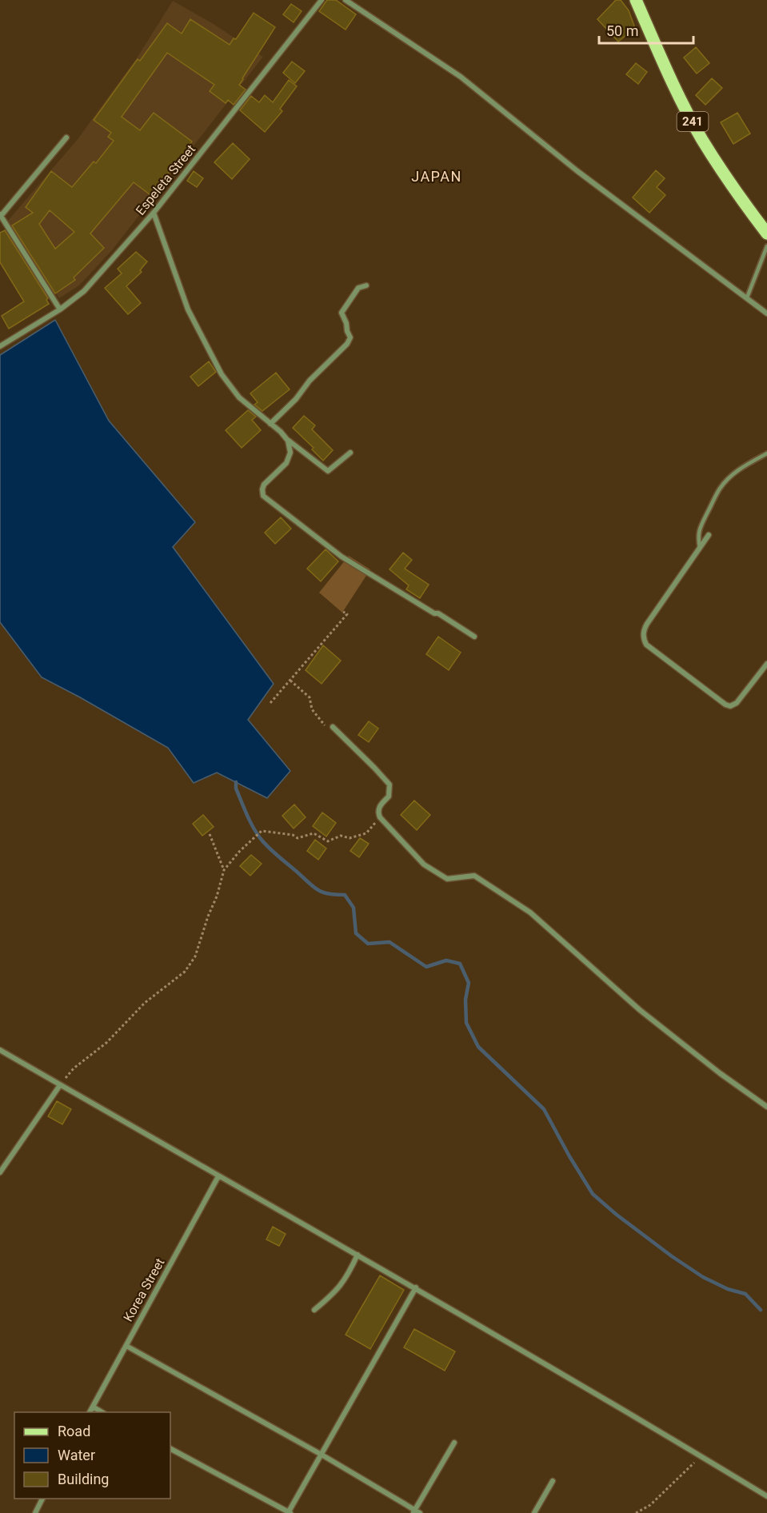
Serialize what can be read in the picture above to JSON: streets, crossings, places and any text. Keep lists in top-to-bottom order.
{
  "streets": {
    "main road": ["241"],
    "street": ["Espeleta Street", "Korea Street"]
  },
  "districts": ["JAPAN"],
  "legend": ["Road", "Water", "Building"],
  "scale_bar": "50 m"
}
